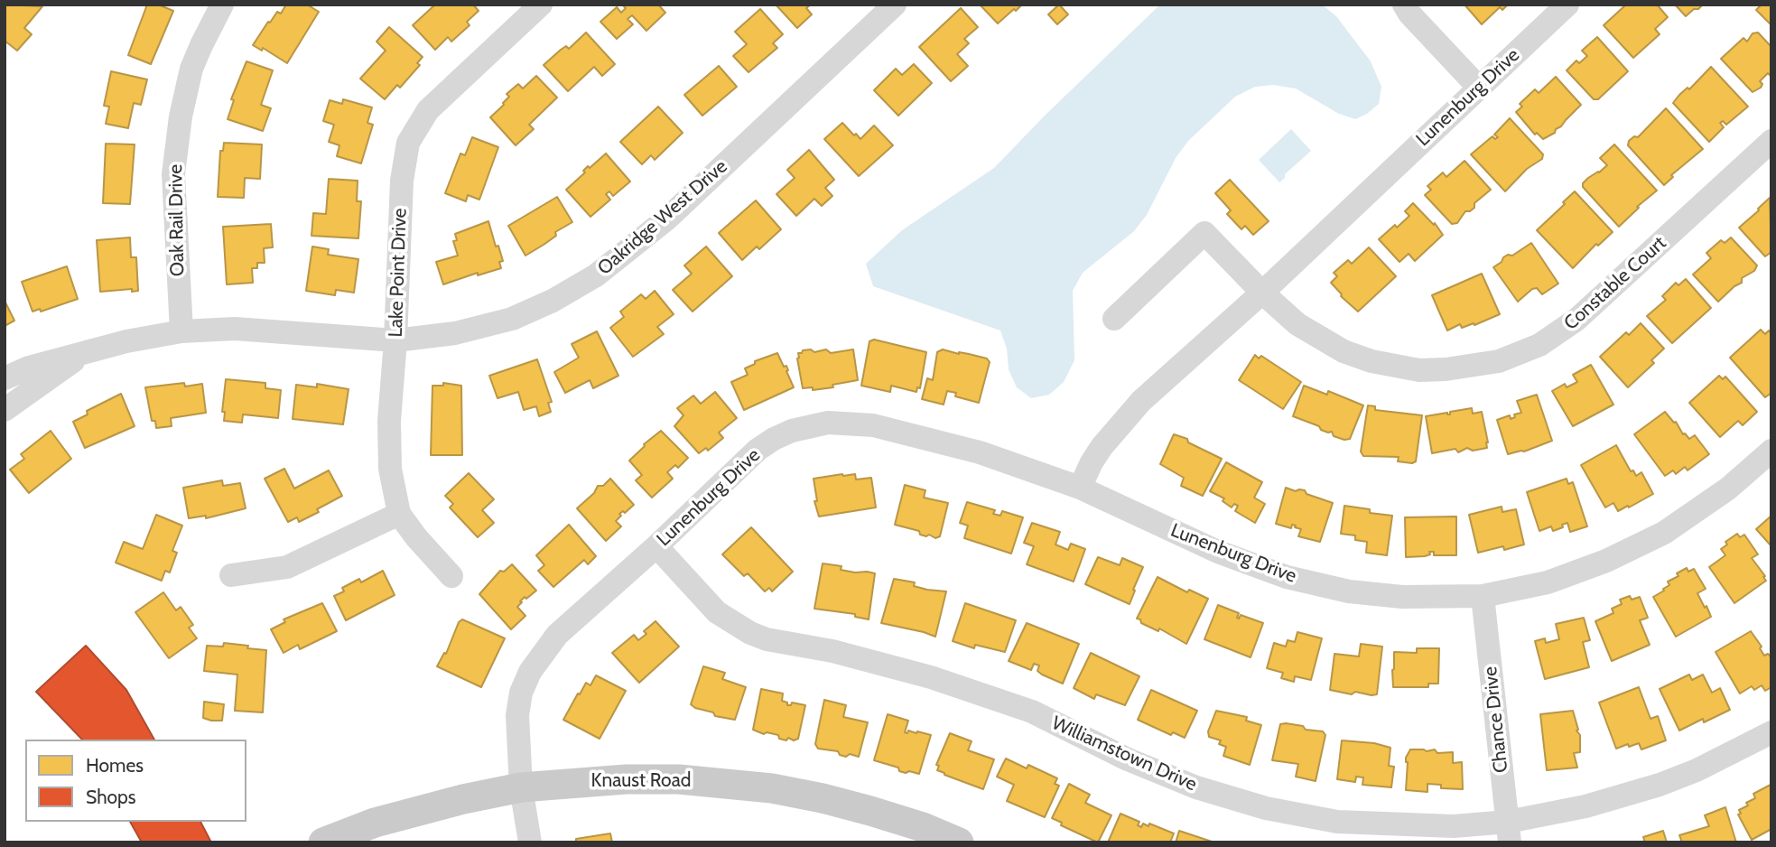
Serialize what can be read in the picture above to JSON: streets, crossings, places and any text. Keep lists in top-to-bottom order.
{
  "streets": {
    "main road": ["Knaust Road"],
    "street": [
      "Lunenburg Drive",
      "Oakridge West Drive",
      "Oak Rail Drive",
      "Lake Point Drive",
      "Constable Court",
      "Chance Drive",
      "Williamstown Drive"
    ]
  },
  "crossings": [
    ["Lunenburg Drive", "Constable Court"],
    ["Lunenburg Drive", "Chance Drive"],
    ["Lunenburg Drive", "Williamstown Drive"],
    ["Lunenburg Drive", "Knaust Road"],
    ["Oakridge West Drive", "Oak Rail Drive"],
    ["Oakridge West Drive", "Lake Point Drive"],
    ["Chance Drive", "Williamstown Drive"]
  ],
  "legend": ["Homes", "Shops"]
}
